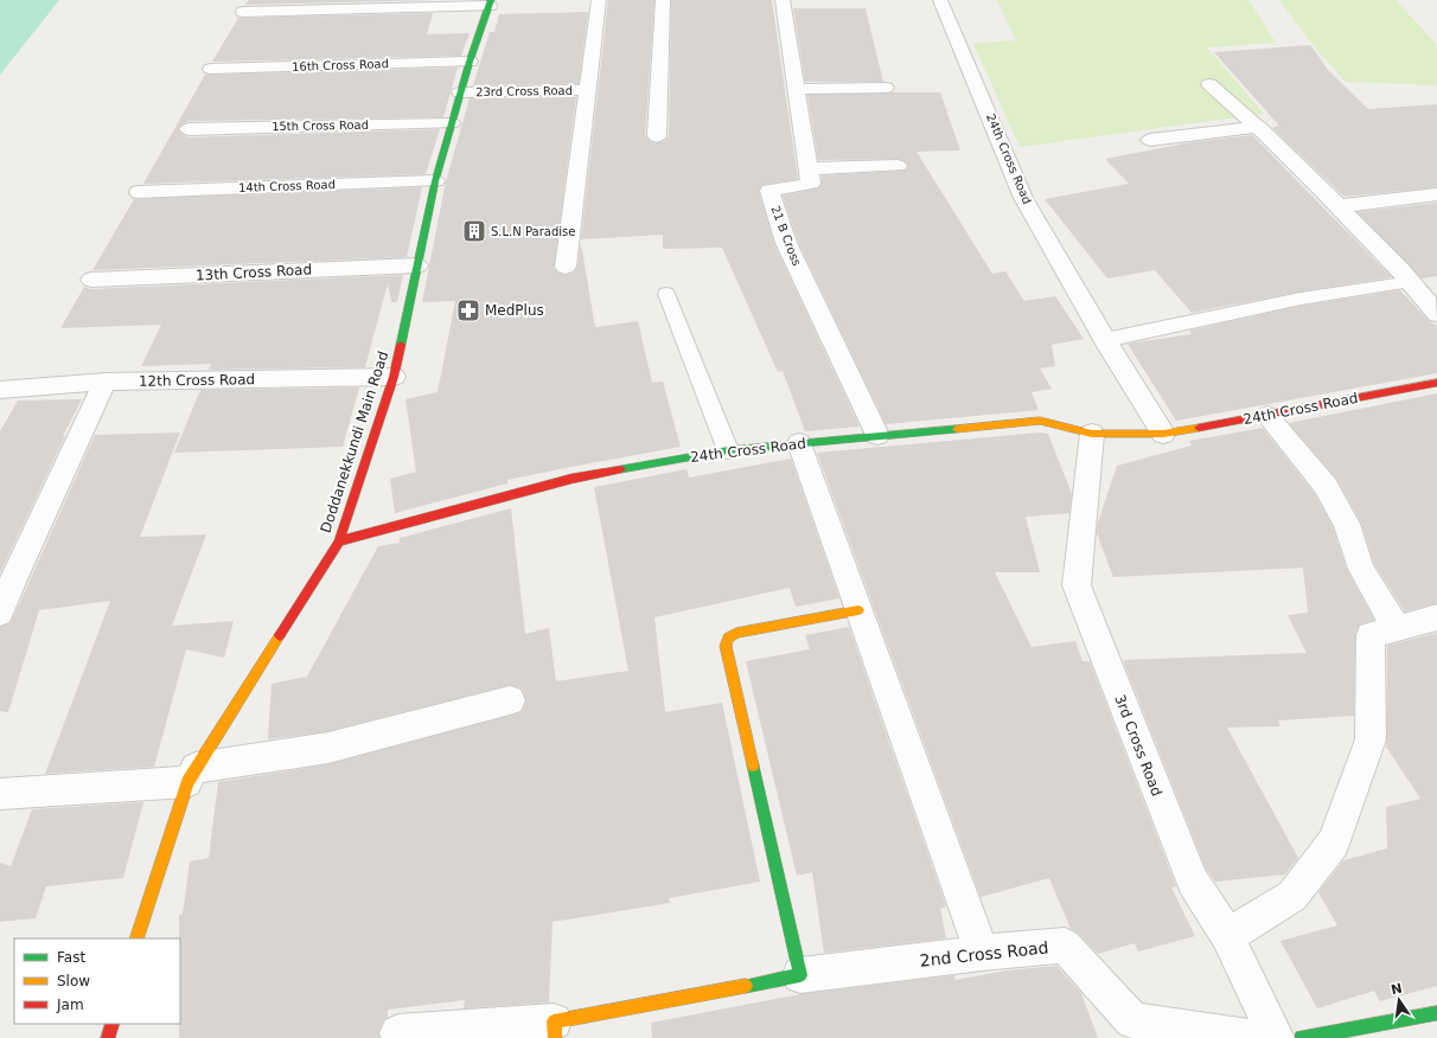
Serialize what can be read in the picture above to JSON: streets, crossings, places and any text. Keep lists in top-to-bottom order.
{
  "streets": {
    "street": [
      "16th Cross Road",
      "23rd Cross Road",
      "15th Cross Road",
      "24th Cross Road",
      "14th Cross Road",
      "21 B Cross",
      "13th Cross Road",
      "12th Cross Road",
      "Doddanekkundi Main Road",
      "3rd Cross Road",
      "2nd Cross Road"
    ]
  },
  "crossings": [
    ["16th Cross Road", "Doddanekkundi Main Road"],
    ["23rd Cross Road", "Doddanekkundi Main Road"],
    ["15th Cross Road", "Doddanekkundi Main Road"],
    ["24th Cross Road", "21 B Cross"],
    ["24th Cross Road", "Doddanekkundi Main Road"],
    ["24th Cross Road", "3rd Cross Road"],
    ["14th Cross Road", "Doddanekkundi Main Road"],
    ["13th Cross Road", "Doddanekkundi Main Road"],
    ["12th Cross Road", "Doddanekkundi Main Road"]
  ],
  "places": {
    "building": ["S.L.N Paradise"],
    "pharmacy": ["MedPlus"]
  },
  "legend": ["Fast", "Slow", "Jam"],
  "north": "top"
}
